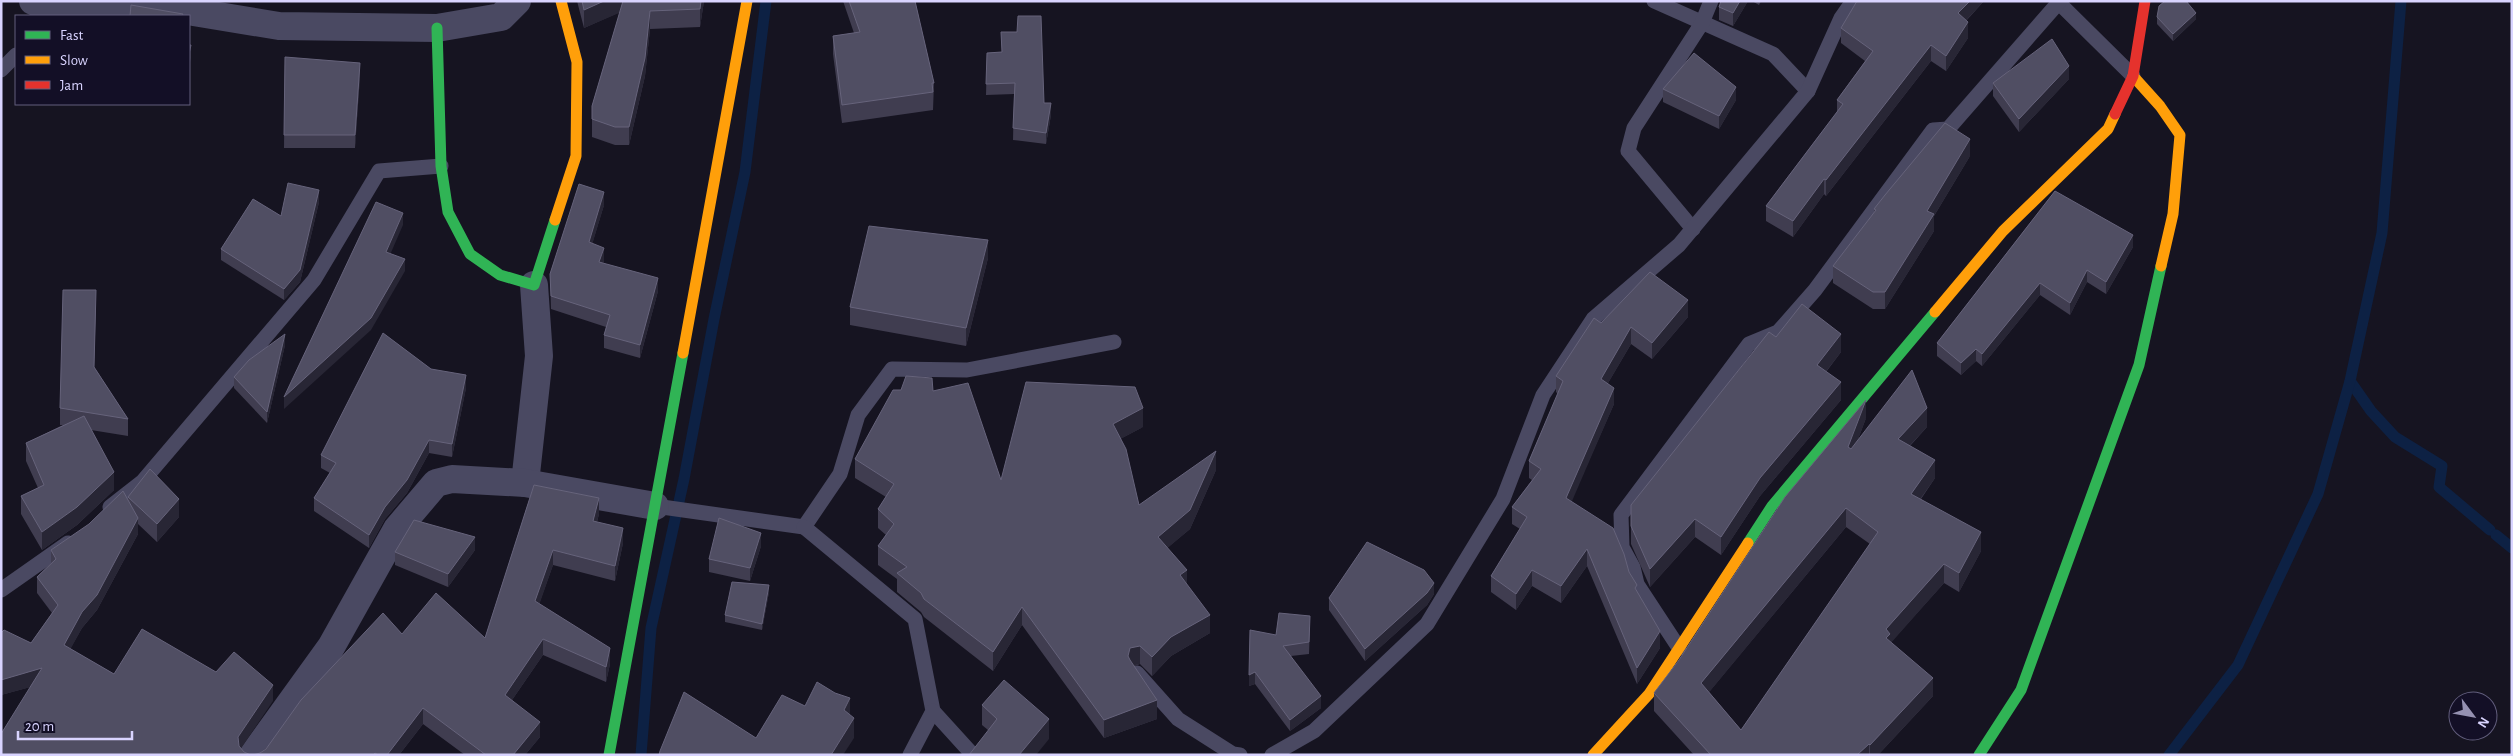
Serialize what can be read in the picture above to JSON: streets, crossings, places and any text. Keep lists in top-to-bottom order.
{
  "legend": ["Fast", "Slow", "Jam"],
  "scale_bar": "20 m",
  "north": "bottom right"
}
